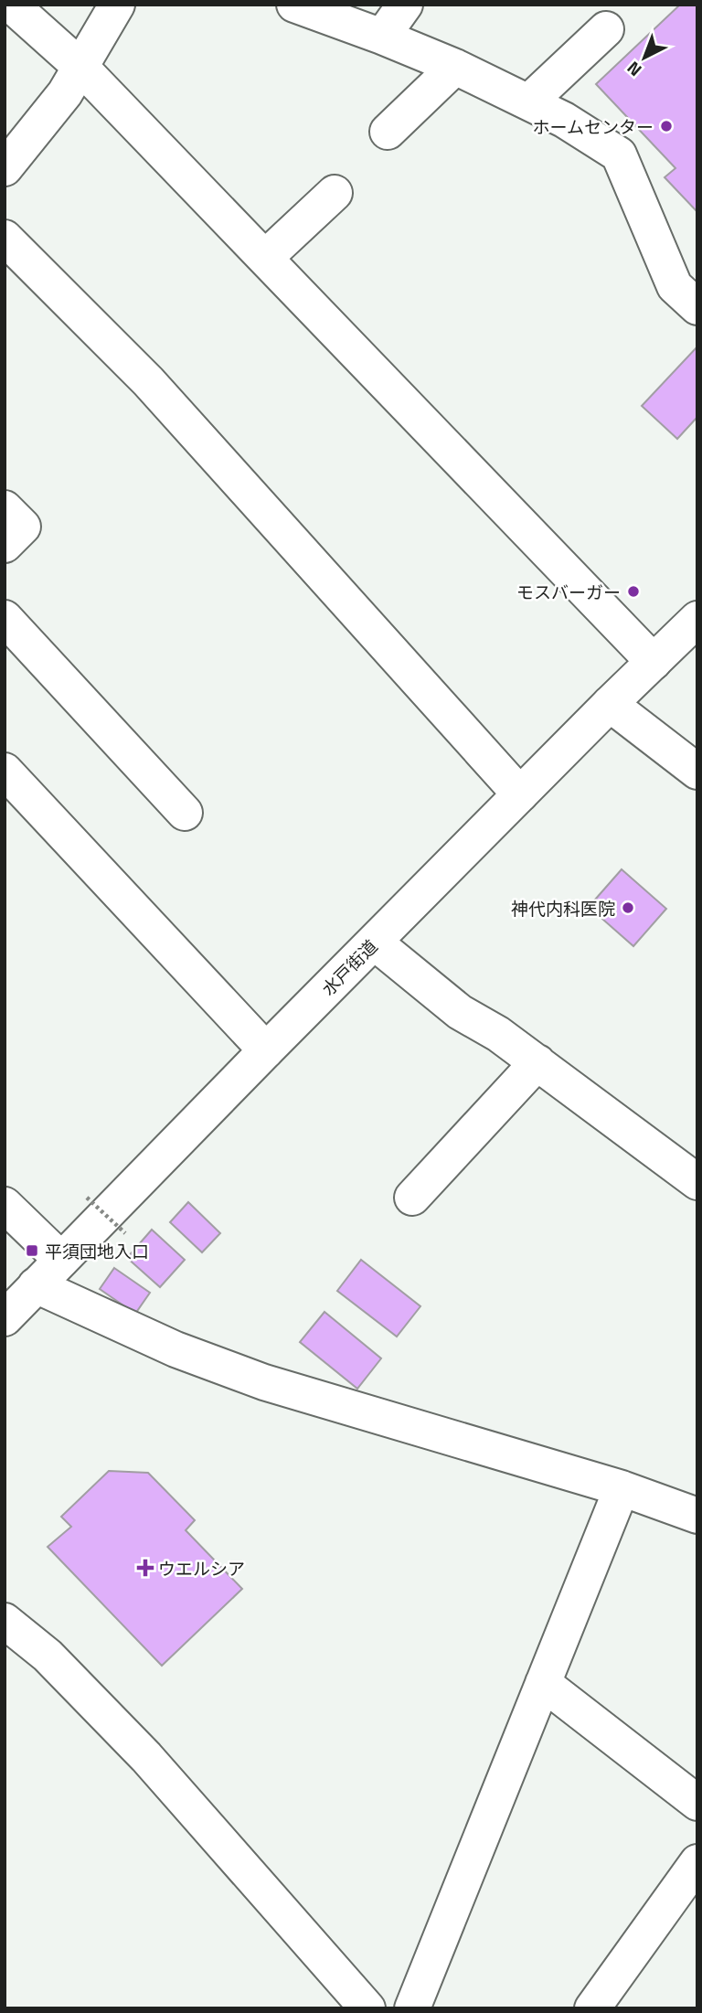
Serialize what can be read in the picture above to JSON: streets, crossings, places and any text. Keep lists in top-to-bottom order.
{
  "streets": {
    "street": ["水戸街道"]
  },
  "places": {
    "other": ["ホームセンター", "モスバーガー", "神代内科医院"],
    "transit": ["平須団地入口"],
    "health": ["ウエルシア"]
  },
  "north": "bottom left"
}
